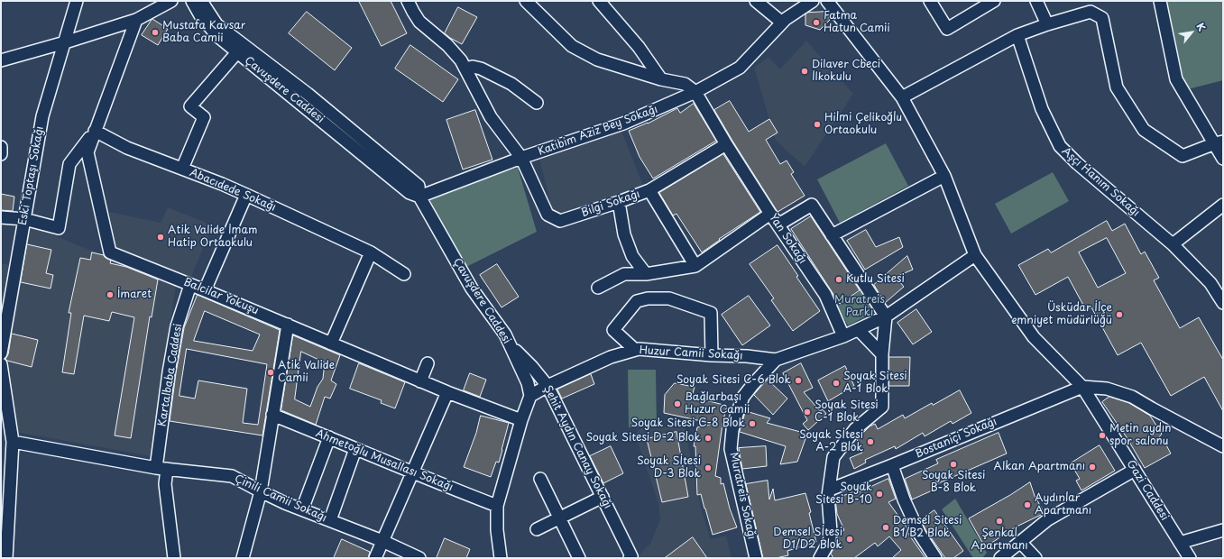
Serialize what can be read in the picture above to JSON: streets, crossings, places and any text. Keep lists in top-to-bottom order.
{
  "streets": {
    "street": [
      "Çavuşdere Caddesi",
      "Katibim Aziz Bey Sokağı",
      "Eski Toptaşı Sokağı",
      "Aşçı Hanım Sokağı",
      "Abacıdede Sokağı",
      "Bilgi Sokağı",
      "Yan Sokağı",
      "Balcilar Yokuşu",
      "Huzur Camii Sokağı",
      "Kartalbaba Caddesi",
      "Bostaniçi Sokağı",
      "Şehit Aydın Canay Sokağı",
      "Ahmetoğlu Musallası Sokağı",
      "Gazi Caddesi",
      "Muratreis Sokağı",
      "Çinili Camii Sokağı"
    ]
  },
  "crossings": [
    ["Çavuşdere Caddesi", "Katibim Aziz Bey Sokağı"],
    ["Çavuşdere Caddesi", "Huzur Camii Sokağı"],
    ["Çavuşdere Caddesi", "Şehit Aydın Canay Sokağı"],
    ["Katibim Aziz Bey Sokağı", "Bilgi Sokağı"],
    ["Katibim Aziz Bey Sokağı", "Yan Sokağı"],
    ["Abacıdede Sokağı", "Balcilar Yokuşu"],
    ["Balcilar Yokuşu", "Kartalbaba Caddesi"],
    ["Huzur Camii Sokağı", "Şehit Aydın Canay Sokağı"],
    ["Huzur Camii Sokağı", "Muratreis Sokağı"],
    ["Kartalbaba Caddesi", "Çinili Camii Sokağı"],
    ["Bostaniçi Sokağı", "Gazi Caddesi"]
  ],
  "parks": ["Muratreis Parkı"],
  "places": [
    "Fatma Hatun Camii",
    "Mustafa Kavsar Baba Camii",
    "Dilaver Cbeci İlkokulu",
    "Hilmi Çelikoğlu Ortaokulu",
    "Atik Valide İmam Hatip Ortaokulu",
    "Kutlu Sitesi",
    "İmaret",
    "Üsküdar İlçe emniyet müdürlüğü",
    "Atik Valide Camii",
    "Soyak Sitesi C-6 Blok",
    "Soyak Sitesi A-1 Blok",
    "Bağlarbaşı Huzur Camii",
    "Soyak Sitesi C-1 Blok",
    "Soyak Sitesi C-8 Blok",
    "Metin aydın spor salonu",
    "Soyak Sitesi D-2 Blok",
    "Soyak Sİtesi A-2 Blok",
    "Soyak Sitesi B-8 Blok",
    "Alkan Apartmanı",
    "Soyak Sİtesi D-3 Blok",
    "Soyak Sitesi B-10",
    "Aydınlar Apartmanı",
    "Şenkal Apartmanı",
    "Demsel Sitesi B1/B2 Blok",
    "Demsel Sİtesi D1/D2 Blok"
  ],
  "north": "top right"
}
